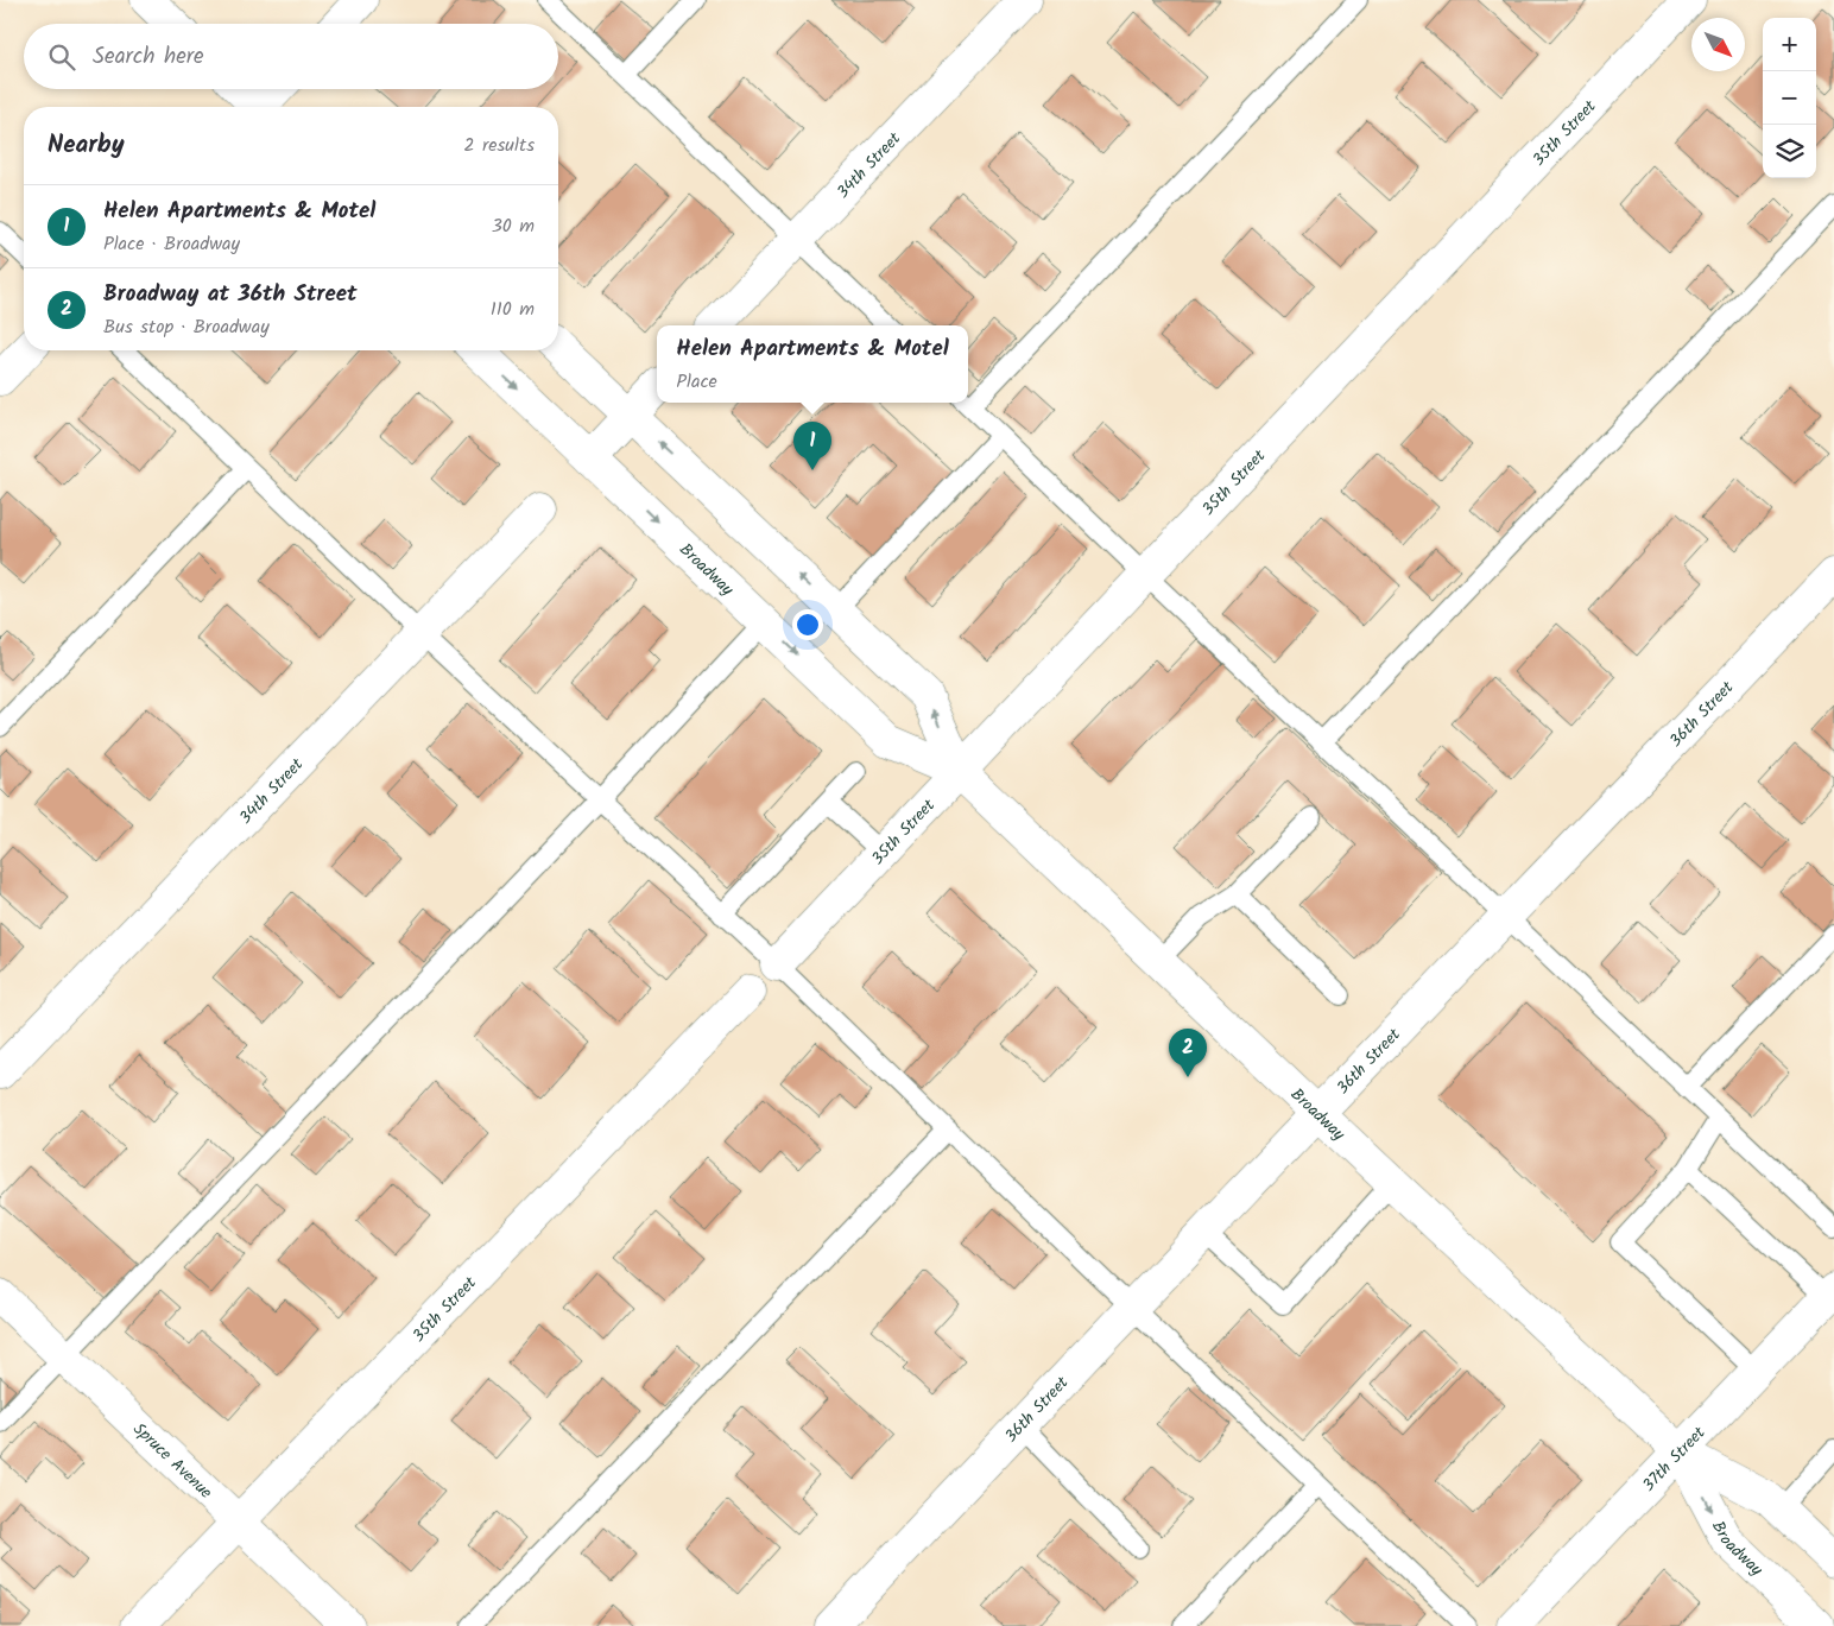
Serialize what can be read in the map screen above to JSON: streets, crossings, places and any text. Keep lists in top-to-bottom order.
{
  "streets": {
    "street": [
      "35th Street",
      "34th Street",
      "Broadway",
      "36th Street",
      "37th Street",
      "Spruce Avenue"
    ]
  },
  "crossings": [
    ["35th Street", "Broadway"],
    ["35th Street", "Spruce Avenue"],
    ["Broadway", "36th Street"],
    ["Broadway", "37th Street"]
  ],
  "north": "bottom right",
  "page": {
    "map_buttons": ["+", "−"],
    "search": "Search here",
    "heading": ["Nearby", "2 results"],
    "list": [
      {
        "mark": "1",
        "name": "Helen Apartments & Motel",
        "note": "Place · Broadway",
        "value": "30 m"
      },
      {
        "mark": "2",
        "name": "Broadway at 36th Street",
        "note": "Bus stop · Broadway",
        "value": "110 m"
      }
    ],
    "popup": ["Helen Apartments & Motel", "Place"],
    "pins": ["1", "2"]
  }
}
